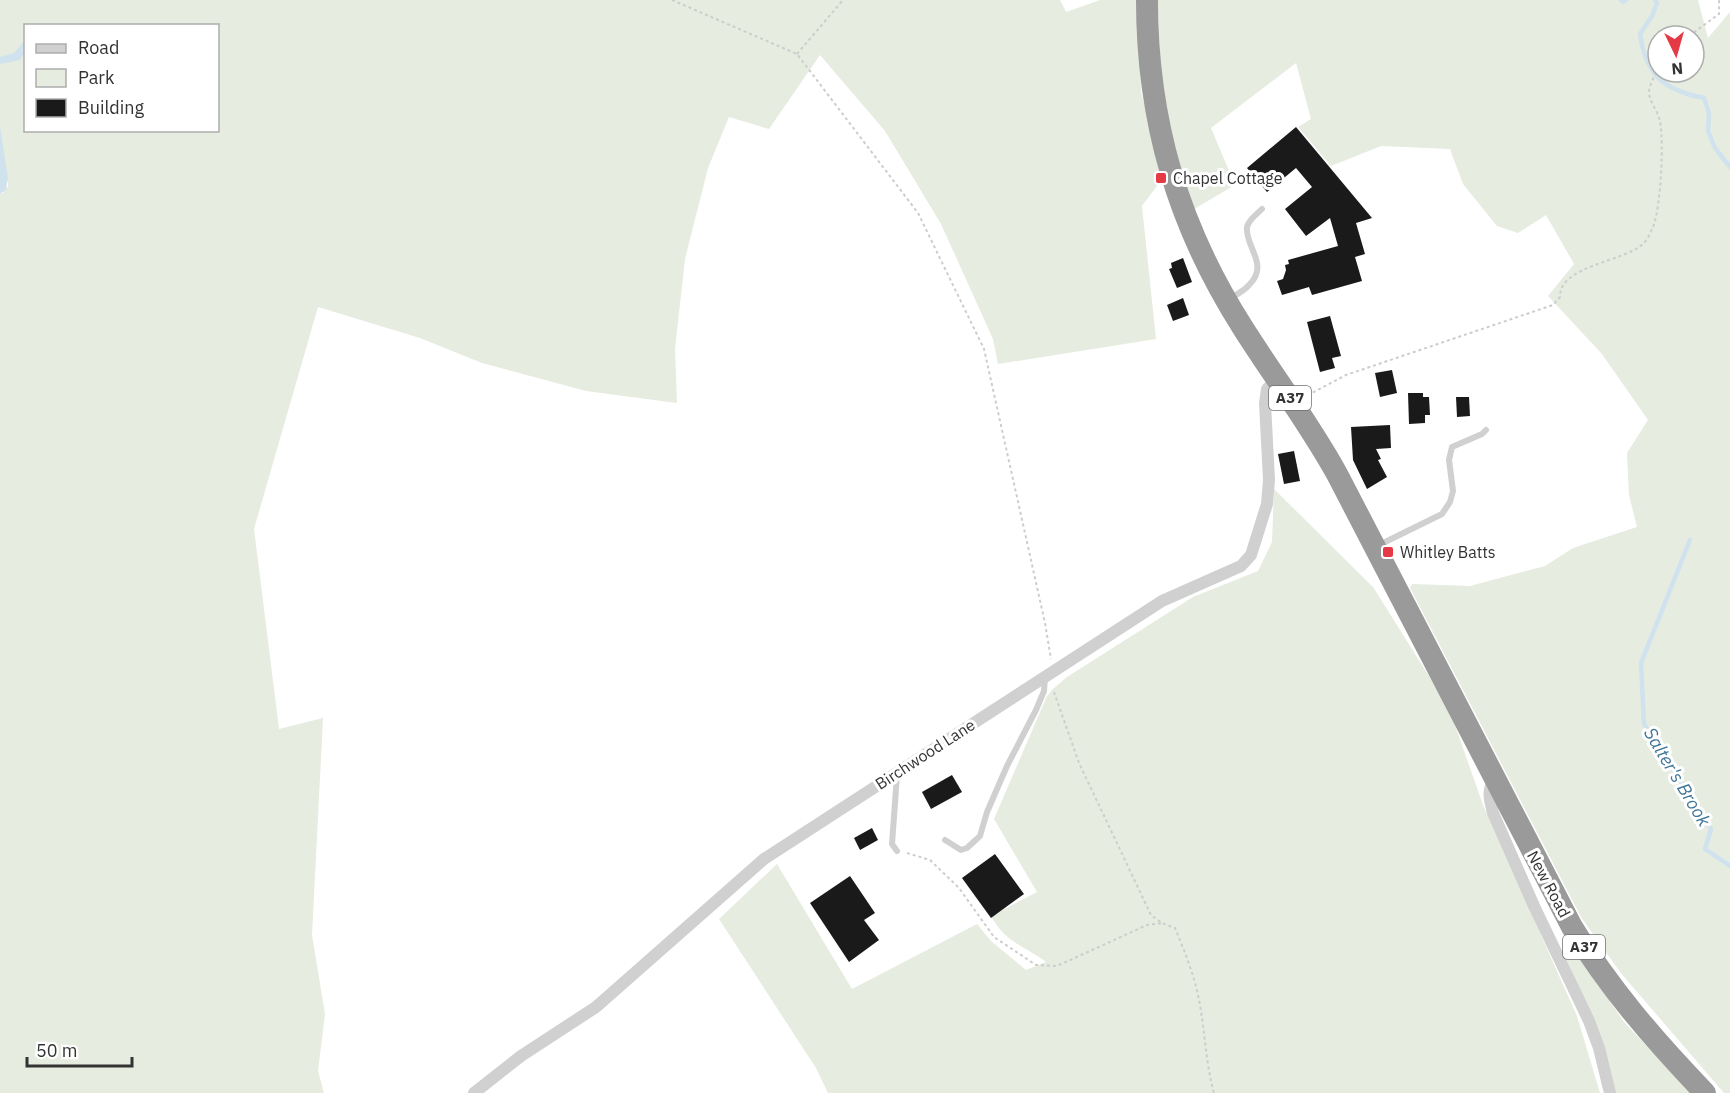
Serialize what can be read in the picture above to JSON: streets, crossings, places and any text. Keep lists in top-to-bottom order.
{
  "streets": {
    "highway": ["A37", "New Road"],
    "street": ["Birchwood Lane"]
  },
  "crossings": [
    ["A37", "Birchwood Lane"],
    ["A37", "New Road"]
  ],
  "water": ["Salter's Brook"],
  "places": {
    "transit": ["Chapel Cottage", "Whitley Batts"]
  },
  "legend": ["Road", "Park", "Building"],
  "scale_bar": "50 m",
  "north": "bottom"
}
